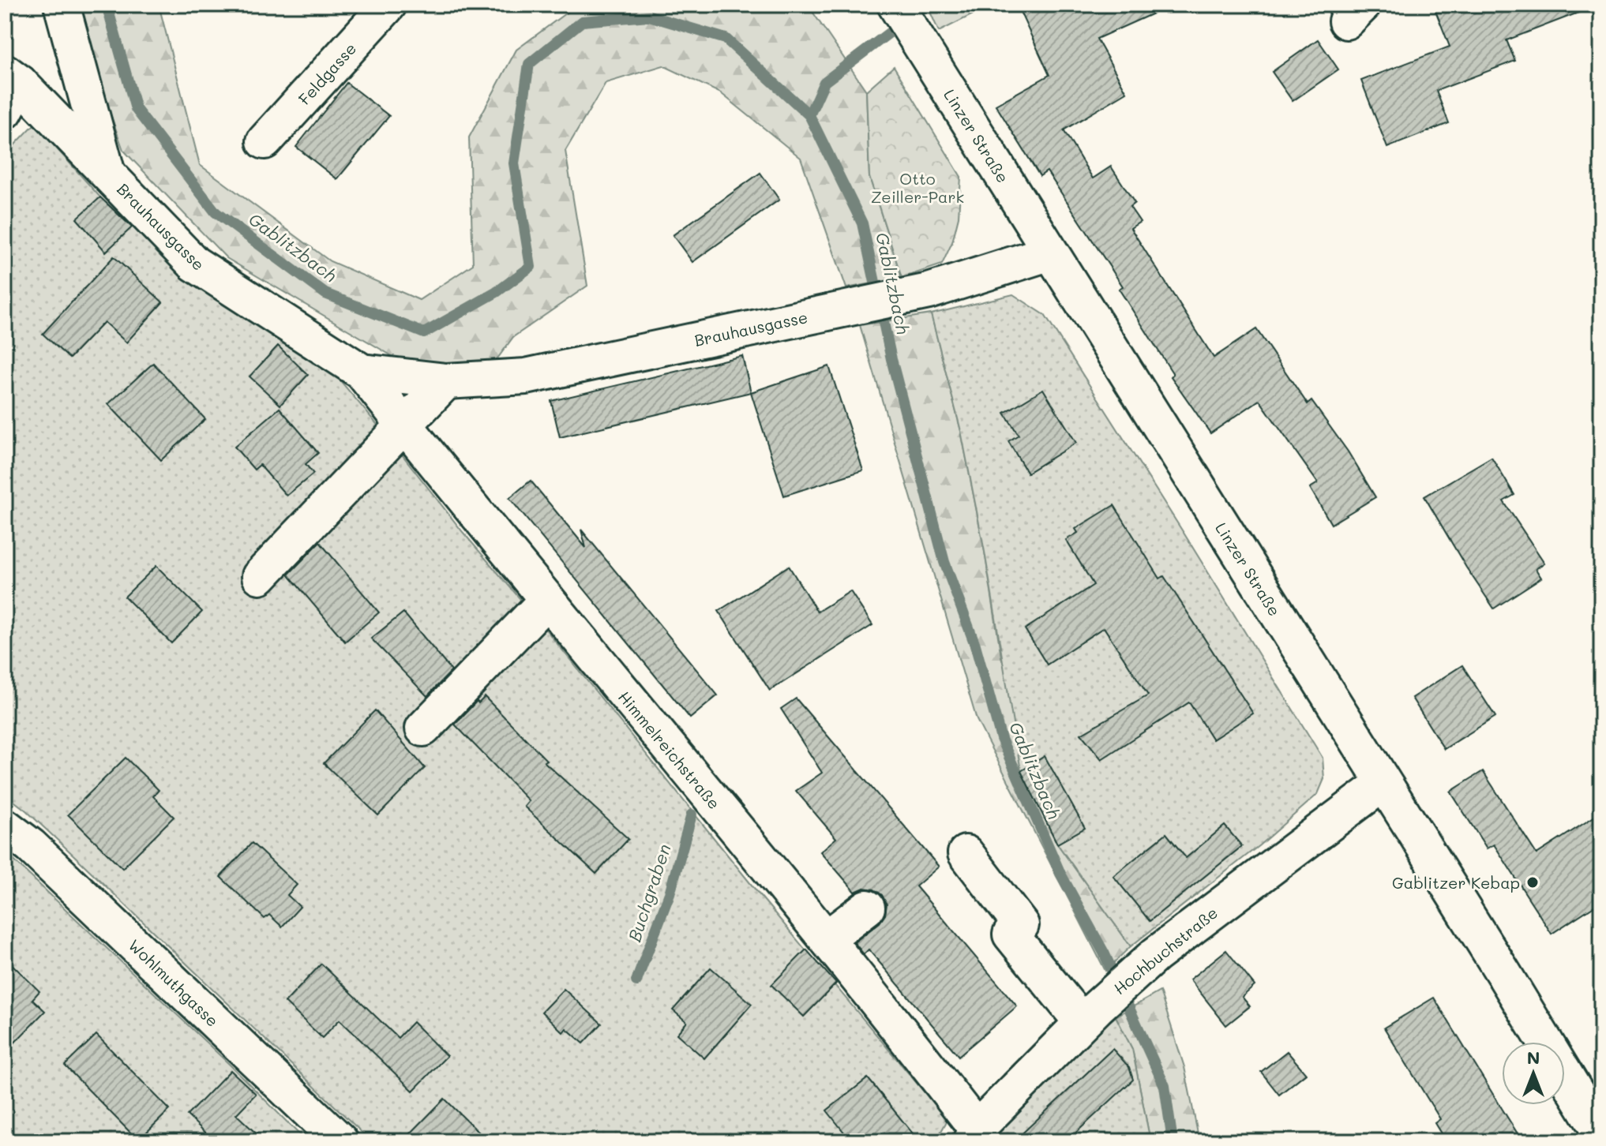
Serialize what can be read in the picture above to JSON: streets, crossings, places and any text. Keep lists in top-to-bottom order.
{
  "streets": {
    "street": [
      "Feldgasse",
      "Linzer Straße",
      "Brauhausgasse",
      "Himmelreichstraße",
      "Hochbuchstraße",
      "Wohlmuthgasse"
    ]
  },
  "crossings": [
    ["Linzer Straße", "Brauhausgasse"],
    ["Linzer Straße", "Hochbuchstraße"],
    ["Brauhausgasse", "Himmelreichstraße"],
    ["Himmelreichstraße", "Hochbuchstraße"]
  ],
  "water": ["Gablitzbach", "Buchgraben"],
  "parks": ["Otto Zeiller-Park"],
  "places": ["Gablitzer Kebap"],
  "north": "top"
}
